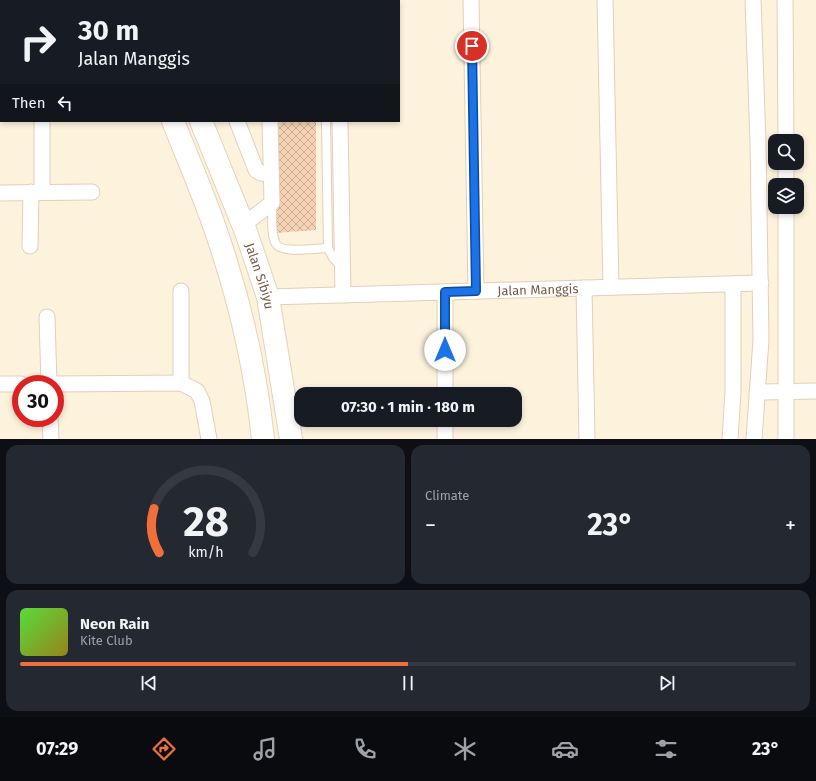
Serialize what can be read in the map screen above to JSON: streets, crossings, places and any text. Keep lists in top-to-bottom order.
{
  "streets": {
    "main road": ["Jalan Sibiyu"],
    "street": ["Jalan Manggis"]
  },
  "crossings": [
    ["Jalan Sibiyu", "Jalan Manggis"]
  ],
  "page": {
    "turn": ["30 m", "Jalan Manggis"],
    "then": "Then",
    "limit": "30",
    "trip": "07:30 · 1 min · 180 m",
    "tile": "Climate",
    "heat": ["−", "23°", "+"],
    "song": ["Neon Rain", "Kite Club"],
    "tabs": ["07:29", "23°"],
    "gauge": ["28", "km/h"]
  }
}
